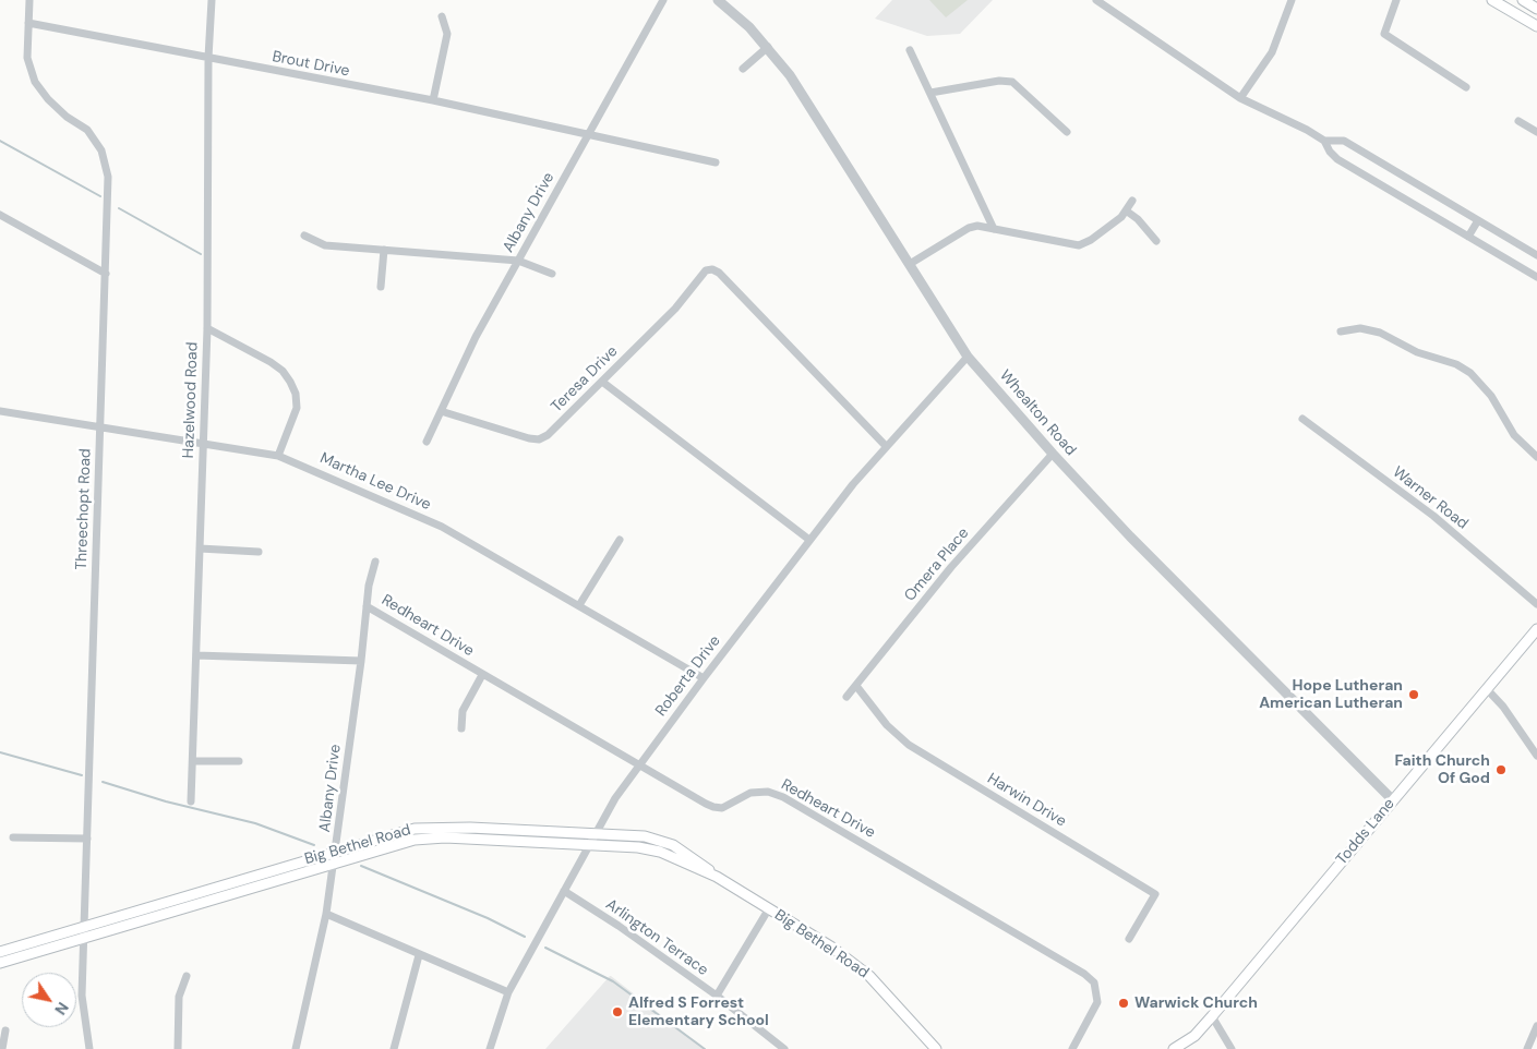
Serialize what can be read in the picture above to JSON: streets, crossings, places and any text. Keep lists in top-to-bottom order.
{
  "streets": {
    "main road": ["Todds Lane", "Big Bethel Road"],
    "street": [
      "Brout Drive",
      "Albany Drive",
      "Teresa Drive",
      "Hazelwood Road",
      "Whealton Road",
      "Martha Lee Drive",
      "Warner Road",
      "Threechopt Road",
      "Omera Place",
      "Redheart Drive",
      "Roberta Drive",
      "Harwin Drive",
      "Arlington Terrace"
    ]
  },
  "crossings": [
    ["Brout Drive", "Albany Drive"],
    ["Brout Drive", "Hazelwood Road"],
    ["Brout Drive", "Threechopt Road"],
    ["Albany Drive", "Teresa Drive"],
    ["Albany Drive", "Redheart Drive"],
    ["Albany Drive", "Big Bethel Road"],
    ["Teresa Drive", "Roberta Drive"],
    ["Hazelwood Road", "Martha Lee Drive"],
    ["Whealton Road", "Omera Place"],
    ["Whealton Road", "Roberta Drive"],
    ["Whealton Road", "Todds Lane"],
    ["Martha Lee Drive", "Threechopt Road"],
    ["Martha Lee Drive", "Roberta Drive"],
    ["Threechopt Road", "Big Bethel Road"],
    ["Omera Place", "Harwin Drive"],
    ["Redheart Drive", "Roberta Drive"],
    ["Roberta Drive", "Big Bethel Road"],
    ["Roberta Drive", "Arlington Terrace"]
  ],
  "places": [
    "Hope Lutheran American Lutheran",
    "Faith Church Of God",
    "Warwick Church",
    "Alfred S Forrest Elementary School"
  ],
  "north": "bottom right"
}
